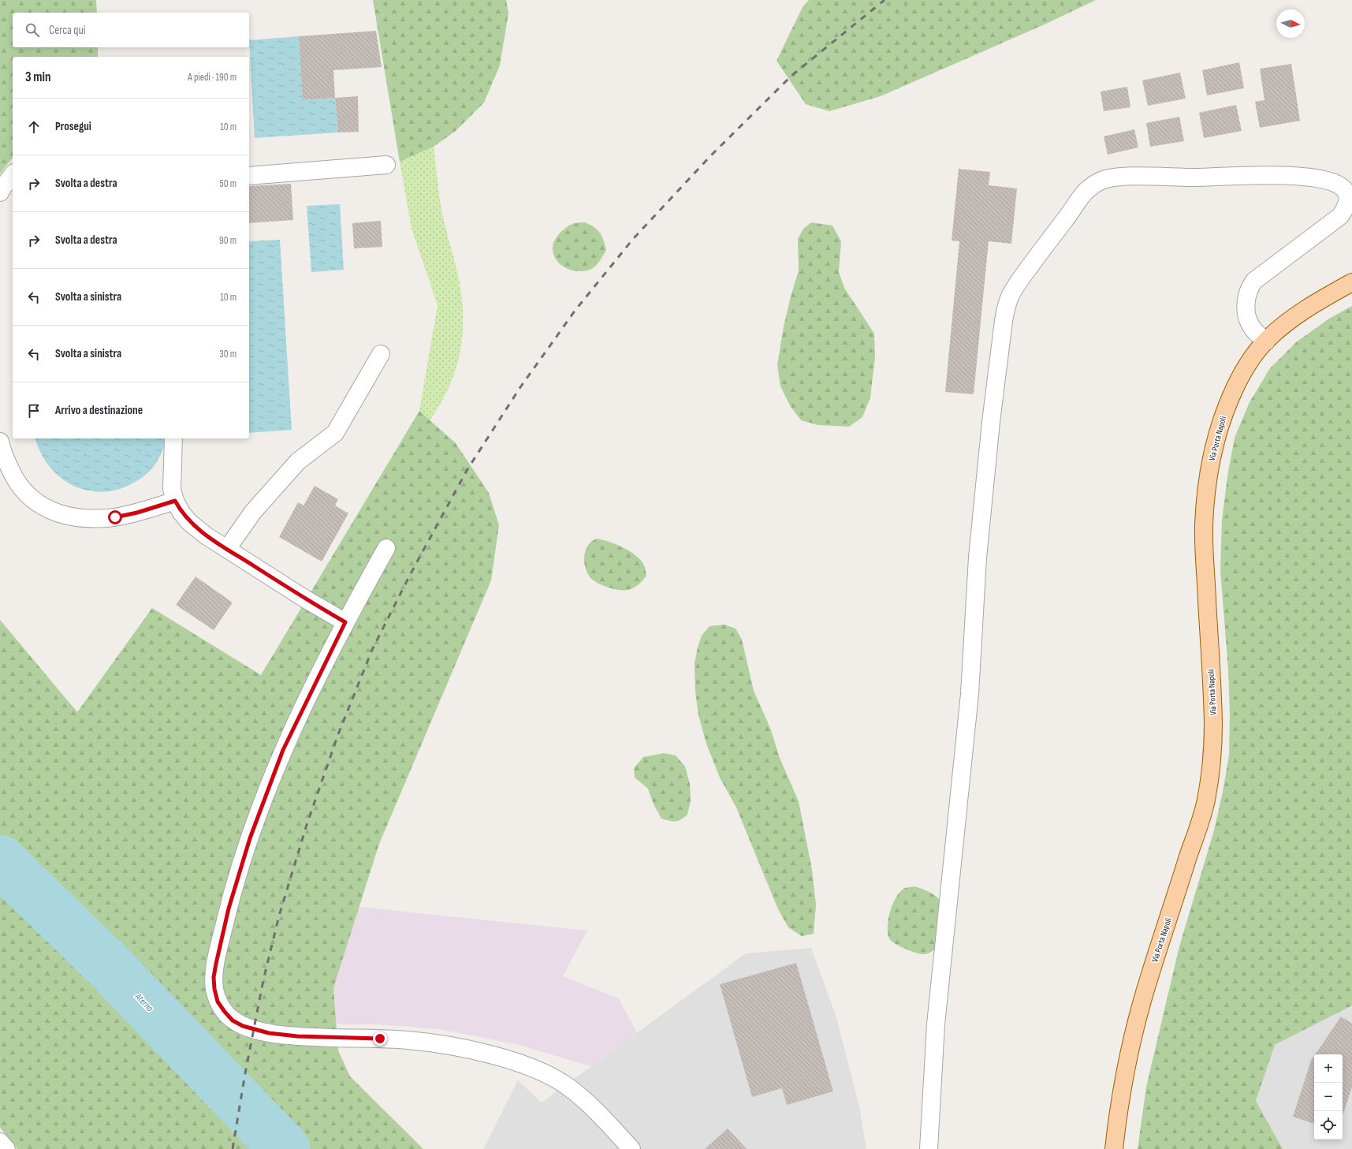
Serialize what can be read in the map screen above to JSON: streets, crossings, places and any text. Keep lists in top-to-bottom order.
{
  "streets": {
    "main road": ["Via Porta Napoli"]
  },
  "water": ["Aterno"],
  "north": "right",
  "page": {
    "search": "Cerca qui",
    "heading": ["3 min", "A piedi · 190 m"],
    "list": [
      ["Prosegui", "10 m"],
      ["Svolta a destra", "50 m"],
      ["Svolta a destra", "90 m"],
      ["Svolta a sinistra", "10 m"],
      ["Svolta a sinistra", "30 m"],
      "Arrivo a destinazione"
    ],
    "map_buttons": ["+", "−"]
  }
}
